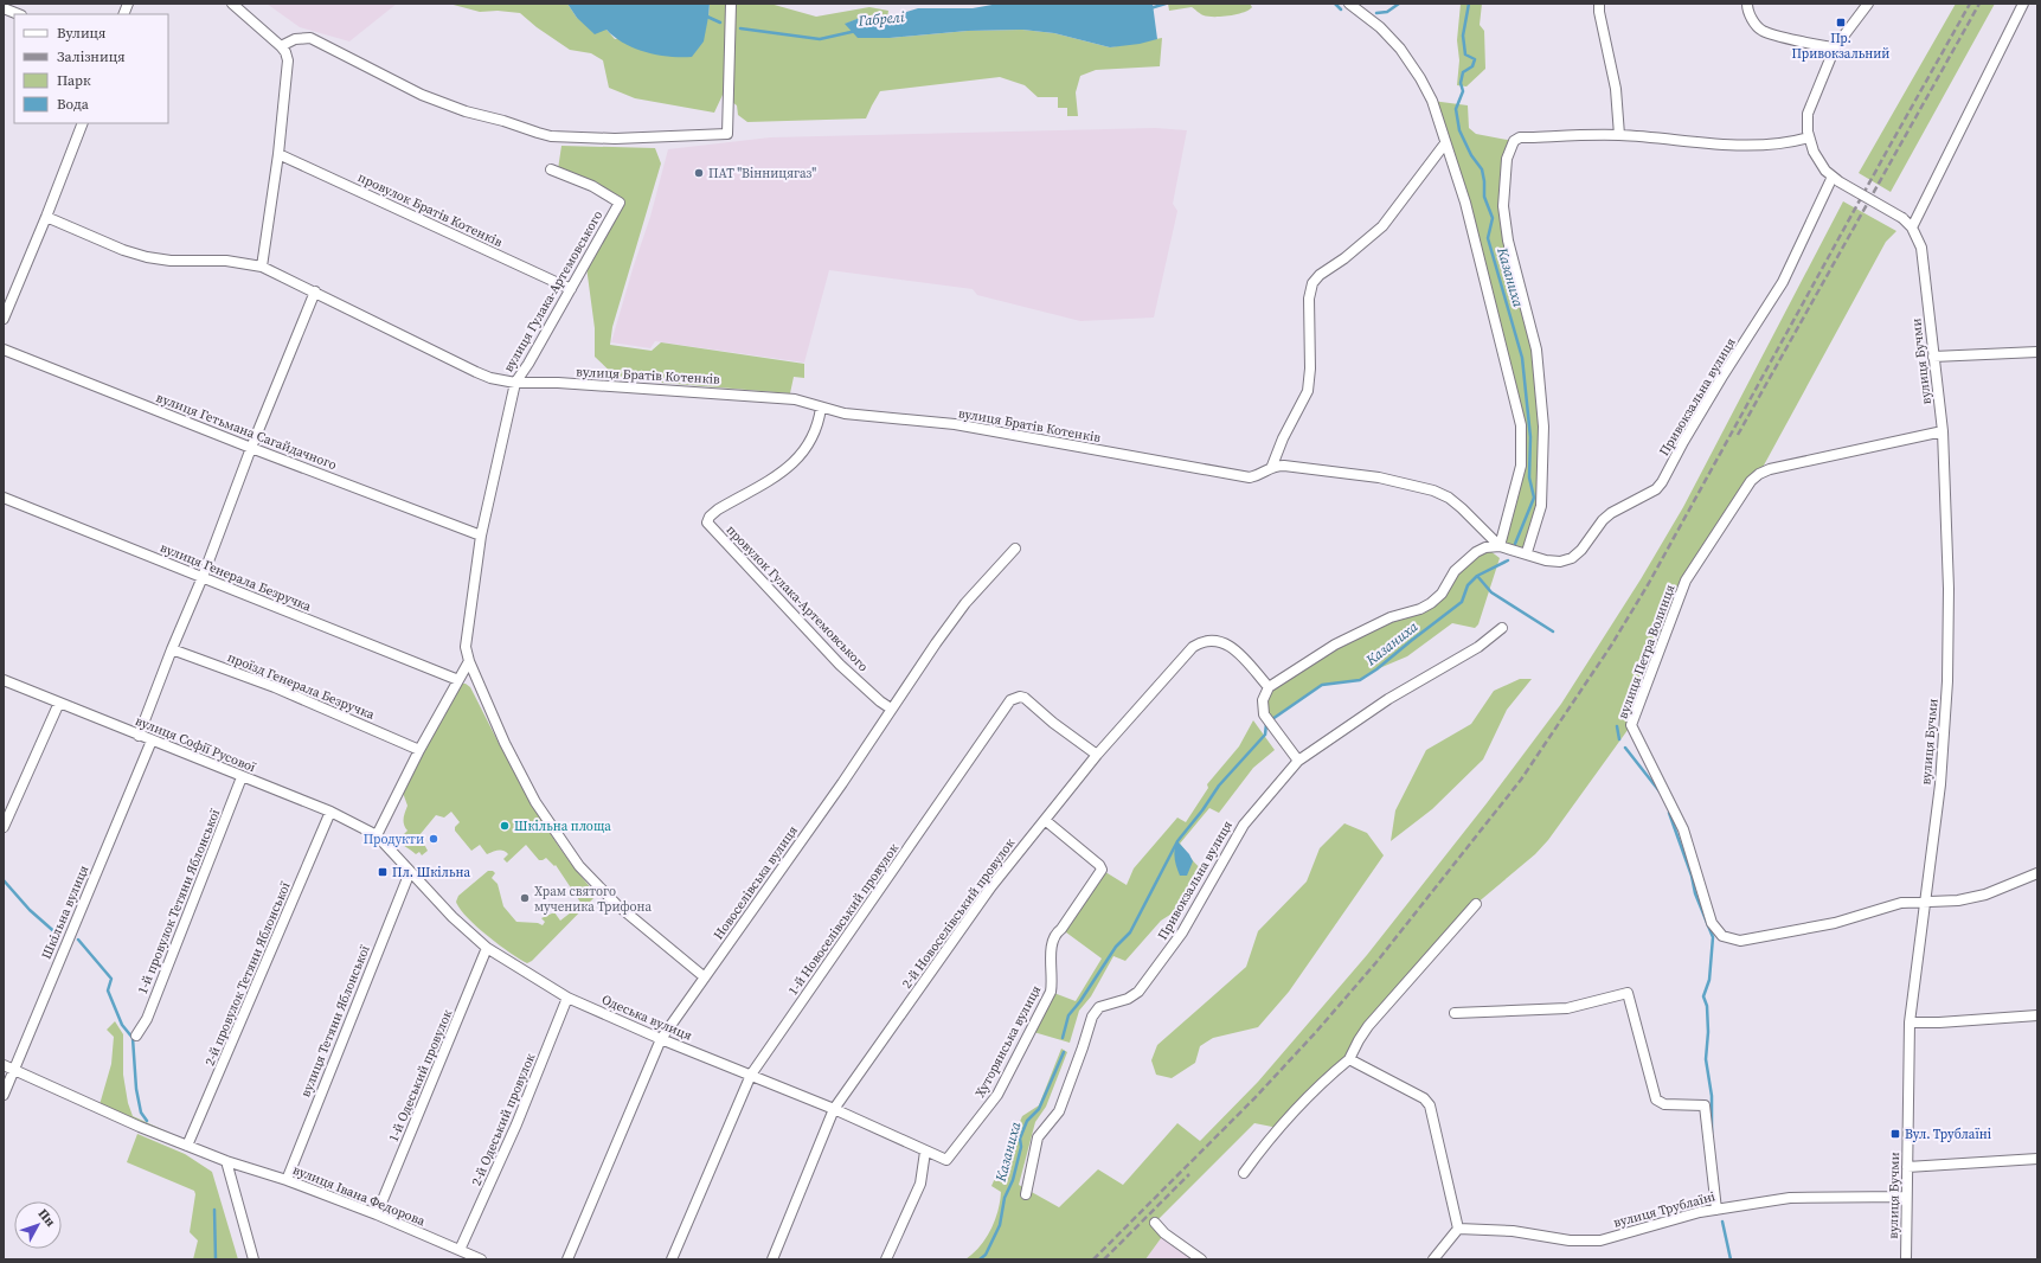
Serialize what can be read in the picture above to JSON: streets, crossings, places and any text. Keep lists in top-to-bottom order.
{
  "streets": {
    "street": [
      "провулок Братів Котенків",
      "вулиця Гулака-Артемовського",
      "вулиця Бучми",
      "вулиця Братів Котенків",
      "Привокзальна вулиця",
      "вулиця Гетьмана Сагайдачного",
      "вулиця Генерала Безручка",
      "провулок Гулака-Артемовського",
      "вулиця Петра Волинця",
      "проїзд Генерала Безручка",
      "вулиця Софії Русової",
      "Новоселівська вулиця",
      "1-й провулок Тетяни Яблонської",
      "Шкільна вулиця",
      "2-й Новоселівський провулок",
      "1-й Новоселівський провулок",
      "2-й провулок Тетяни Яблонської",
      "Одеська вулиця",
      "вулиця Тетяни Яблонської",
      "Хуторянська вулиця",
      "1-й Одеський провулок",
      "2-й Одеський провулок",
      "вулиця Івана Федорова",
      "вулиця Трублаїні"
    ]
  },
  "crossings": [
    ["провулок Братів Котенків", "вулиця Гулака-Артемовського"],
    ["вулиця Гулака-Артемовського", "вулиця Братів Котенків"],
    ["вулиця Гулака-Артемовського", "вулиця Гетьмана Сагайдачного"],
    ["вулиця Гулака-Артемовського", "Новоселівська вулиця"],
    ["вулиця Бучми", "Привокзальна вулиця"],
    ["вулиця Бучми", "вулиця Петра Волинця"],
    ["вулиця Бучми", "вулиця Трублаїні"],
    ["вулиця Братів Котенків", "провулок Гулака-Артемовського"],
    ["провулок Гулака-Артемовського", "Новоселівська вулиця"],
    ["вулиця Софії Русової", "1-й провулок Тетяни Яблонської"],
    ["вулиця Софії Русової", "Шкільна вулиця"],
    ["вулиця Софії Русової", "2-й провулок Тетяни Яблонської"],
    ["вулиця Софії Русової", "Одеська вулиця"],
    ["Новоселівська вулиця", "Одеська вулиця"],
    ["Шкільна вулиця", "вулиця Івана Федорова"],
    ["2-й Новоселівський провулок", "1-й Новоселівський провулок"],
    ["2-й Новоселівський провулок", "Одеська вулиця"],
    ["2-й Новоселівський провулок", "Хуторянська вулиця"],
    ["1-й Новоселівський провулок", "Одеська вулиця"],
    ["2-й провулок Тетяни Яблонської", "вулиця Івана Федорова"],
    ["Одеська вулиця", "вулиця Тетяни Яблонської"],
    ["Одеська вулиця", "Хуторянська вулиця"],
    ["Одеська вулиця", "1-й Одеський провулок"],
    ["Одеська вулиця", "2-й Одеський провулок"],
    ["вулиця Тетяни Яблонської", "вулиця Івана Федорова"],
    ["1-й Одеський провулок", "вулиця Івана Федорова"],
    ["2-й Одеський провулок", "вулиця Івана Федорова"]
  ],
  "water": ["Габрелі", "Казаниха"],
  "places": {
    "transit": ["Пр. Привокзальний", "Пл. Шкільна", "Вул. Трублаїні"],
    "other": [
      "ПАТ \"Вінницягаз\"",
      "Шкільна площа",
      "Продукти",
      "Храм святого мученика Трифона"
    ]
  },
  "legend": [
    "Вулиця",
    "Залізниця",
    "Парк",
    "Вода"
  ],
  "north": "top right"
}
